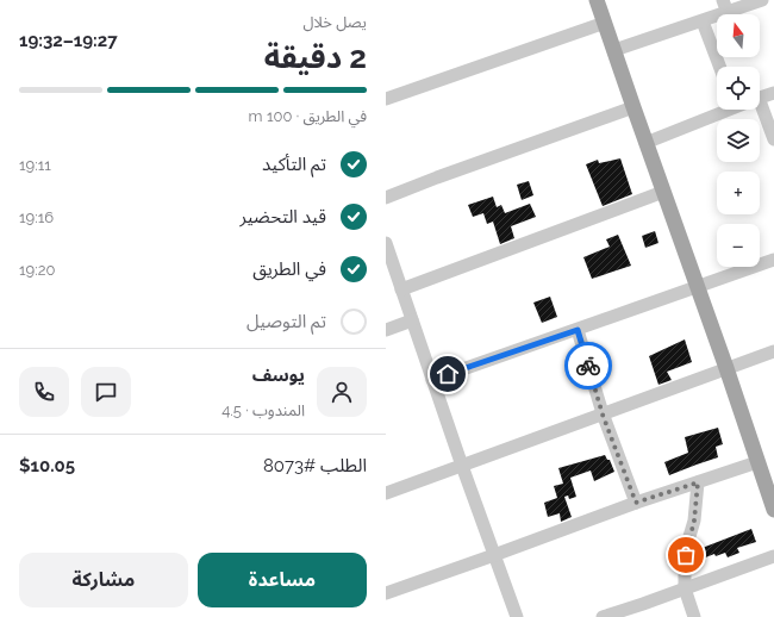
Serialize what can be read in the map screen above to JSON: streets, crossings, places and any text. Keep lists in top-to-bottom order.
{
  "north": "top",
  "page": {
    "heading": ["2 دقيقة", "يصل خلال", "19:27–19:32"],
    "panel": [
      "يوسف",
      "المندوب · 4.5",
      "الطلب #8073",
      "$10.05"
    ],
    "map_buttons": ["+", "−"],
    "bar": "في الطريق · 100 m",
    "list": [
      ["تم التأكيد", "19:11"],
      ["قيد التحضير", "19:16"],
      ["في الطريق", "19:20"],
      "تم التوصيل"
    ],
    "buttons": ["مساعدة", "مشاركة"]
  }
}
